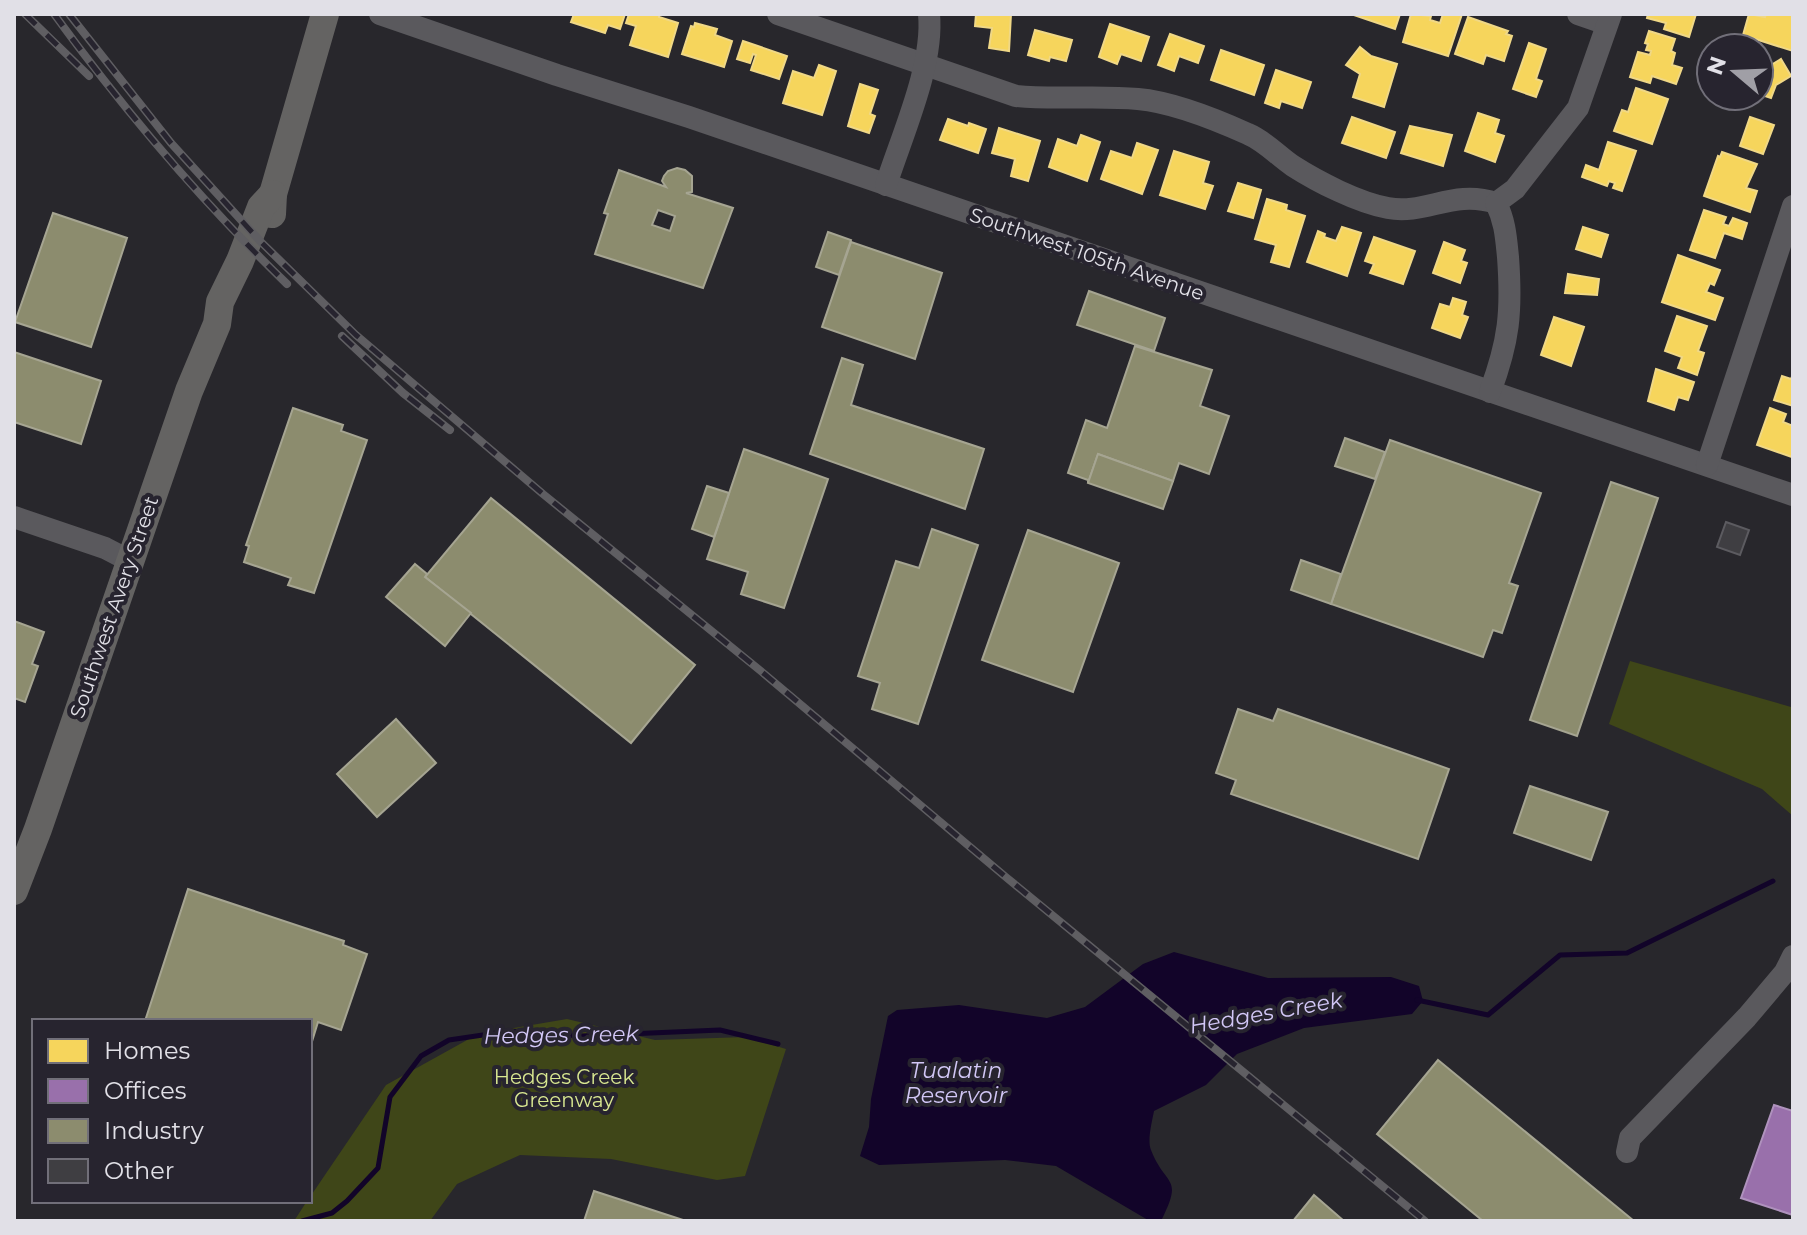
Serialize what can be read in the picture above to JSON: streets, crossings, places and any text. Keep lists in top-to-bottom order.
{
  "streets": {
    "main road": ["Southwest Avery Street"],
    "street": ["Southwest 105th Avenue"]
  },
  "water": ["Hedges Creek", "Tualatin Reservoir"],
  "parks": ["Hedges Creek Greenway"],
  "legend": [
    "Homes",
    "Offices",
    "Industry",
    "Other"
  ],
  "north": "left"
}
